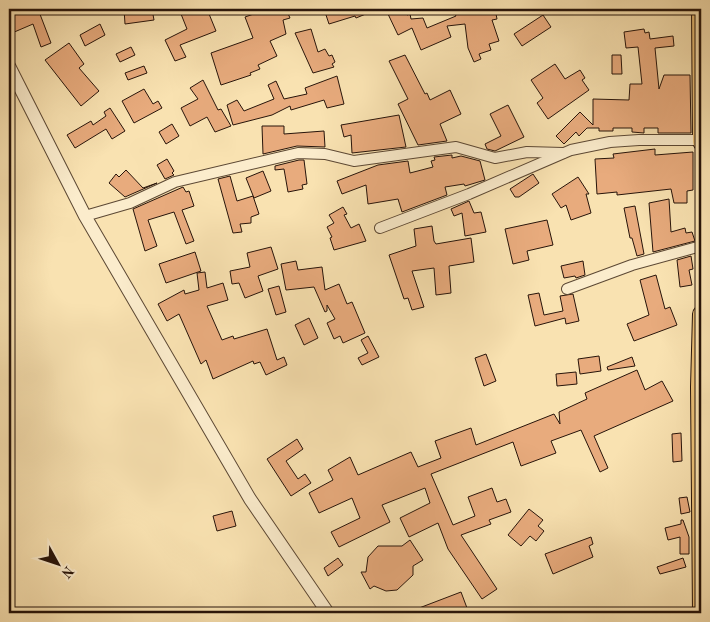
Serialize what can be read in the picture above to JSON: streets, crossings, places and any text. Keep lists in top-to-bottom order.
{
  "north": "bottom right"
}
